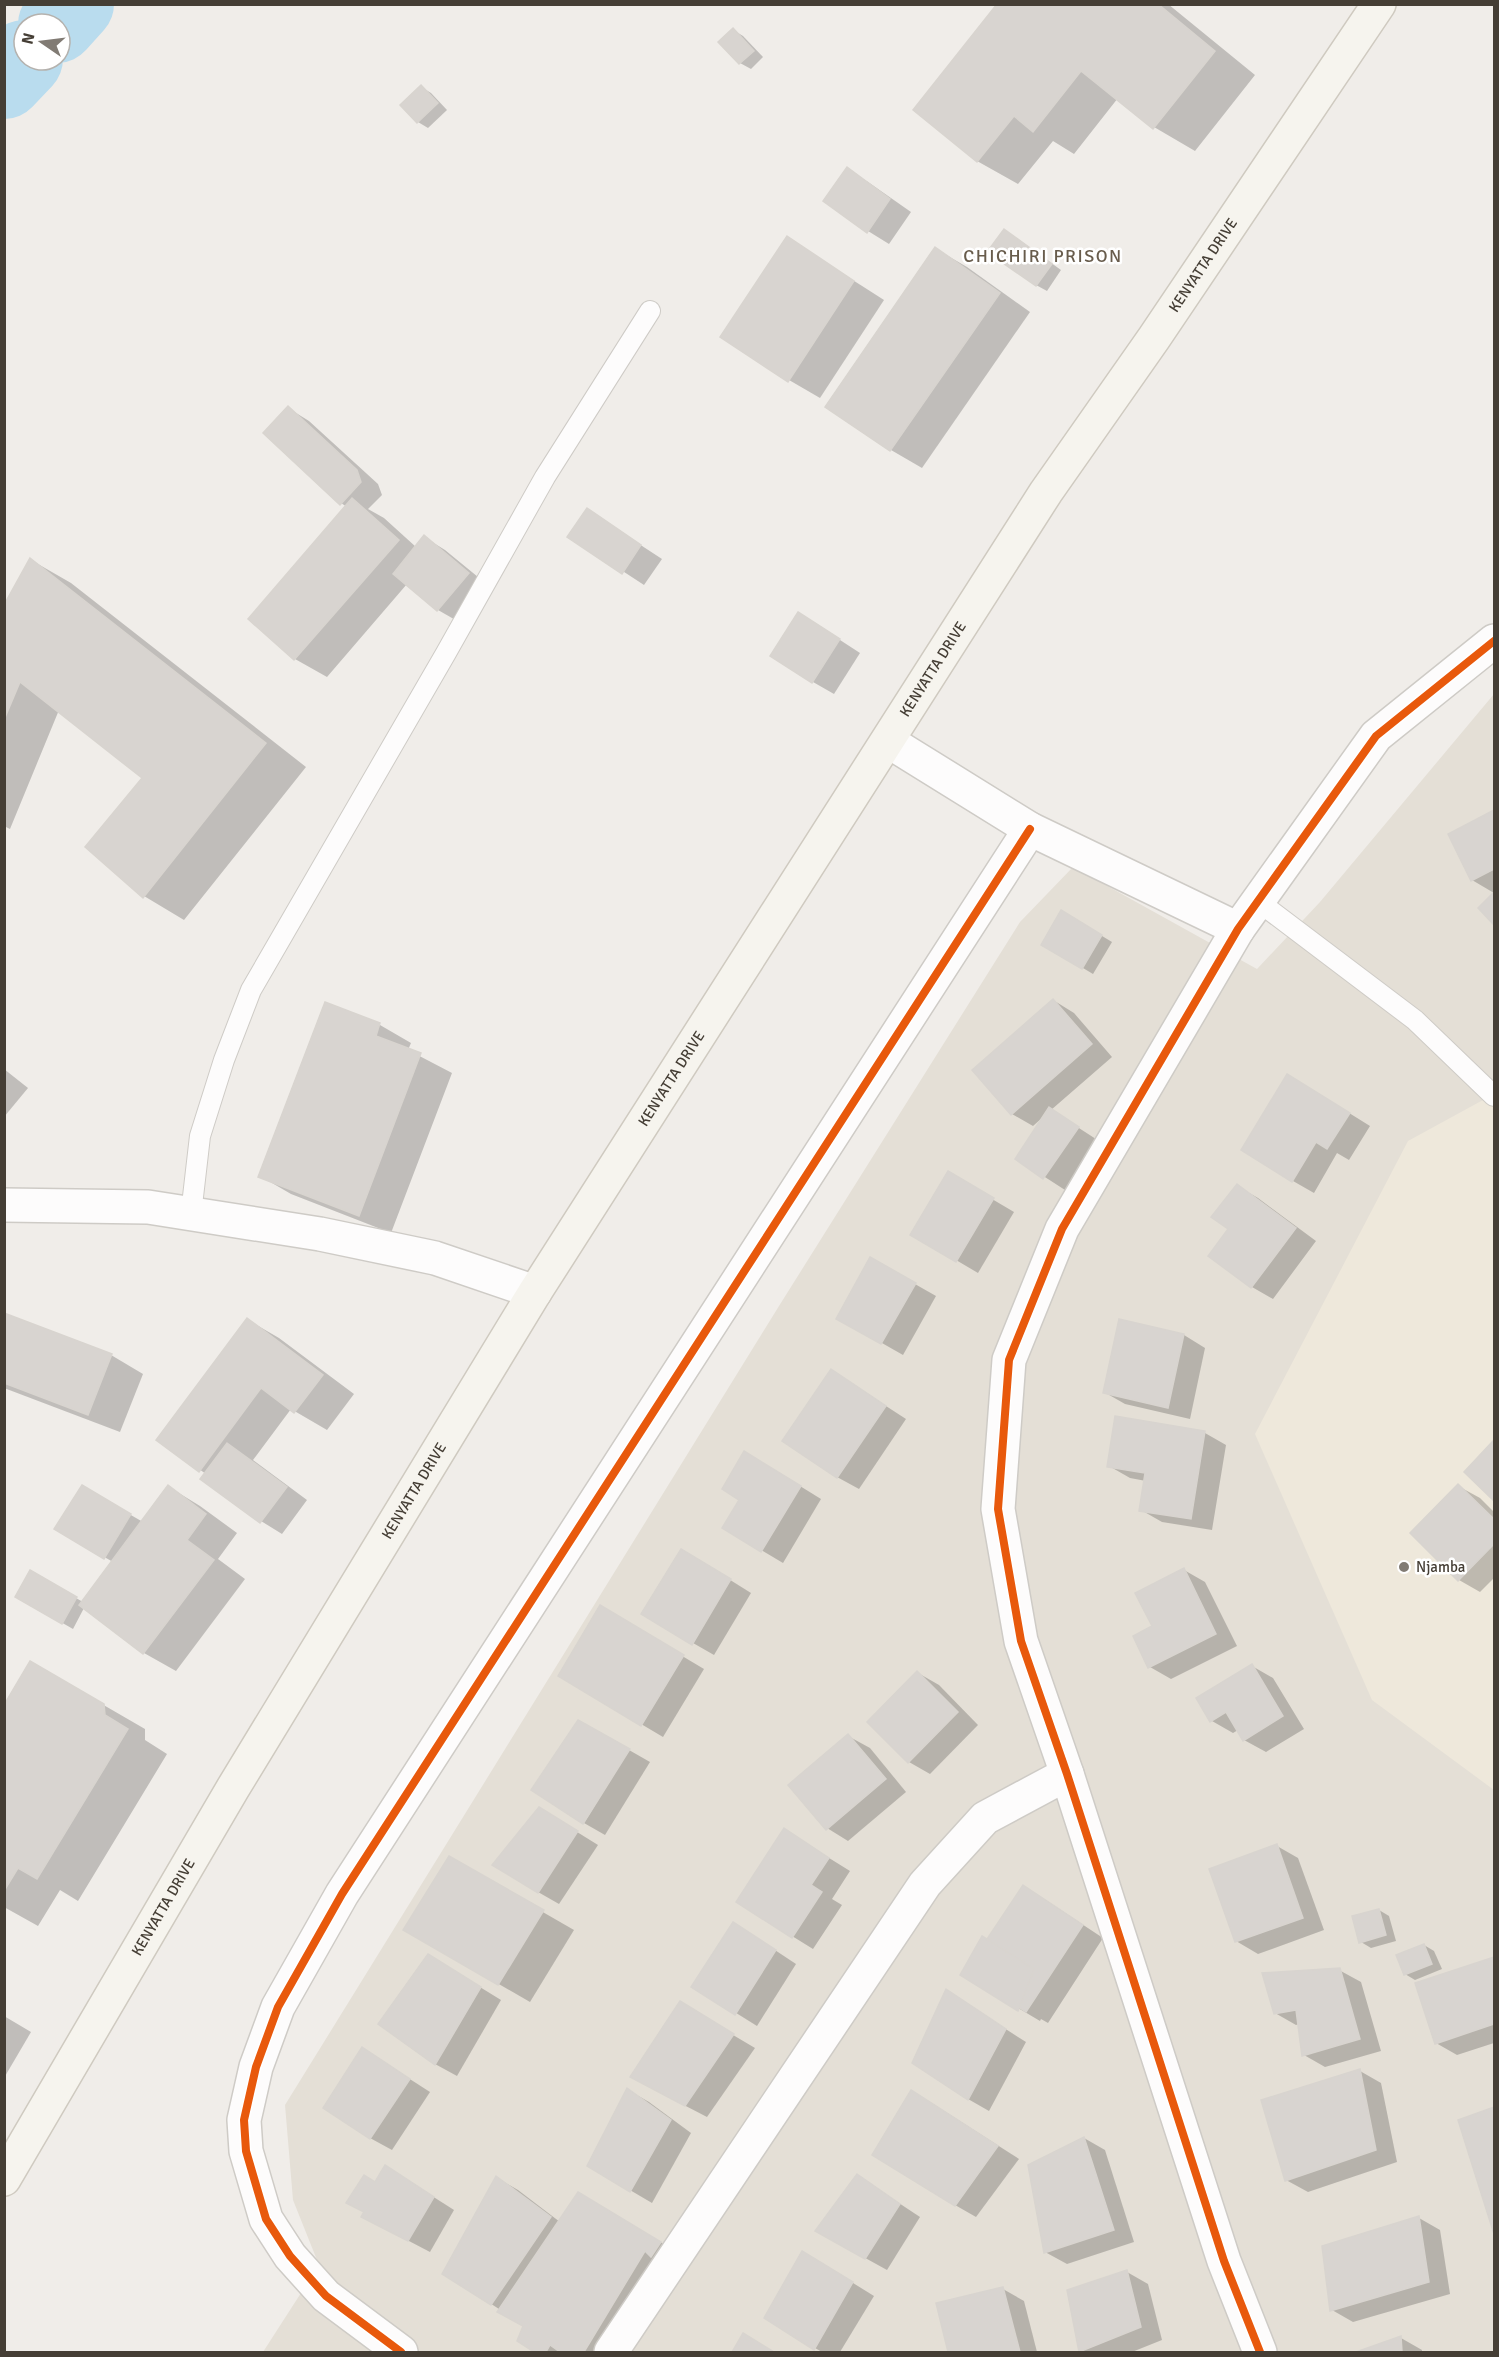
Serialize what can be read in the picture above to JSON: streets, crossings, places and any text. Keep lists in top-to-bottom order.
{
  "streets": {
    "main road": ["KENYATTA DRIVE"]
  },
  "districts": ["CHICHIRI PRISON"],
  "places": ["Njamba"],
  "north": "left"
}
